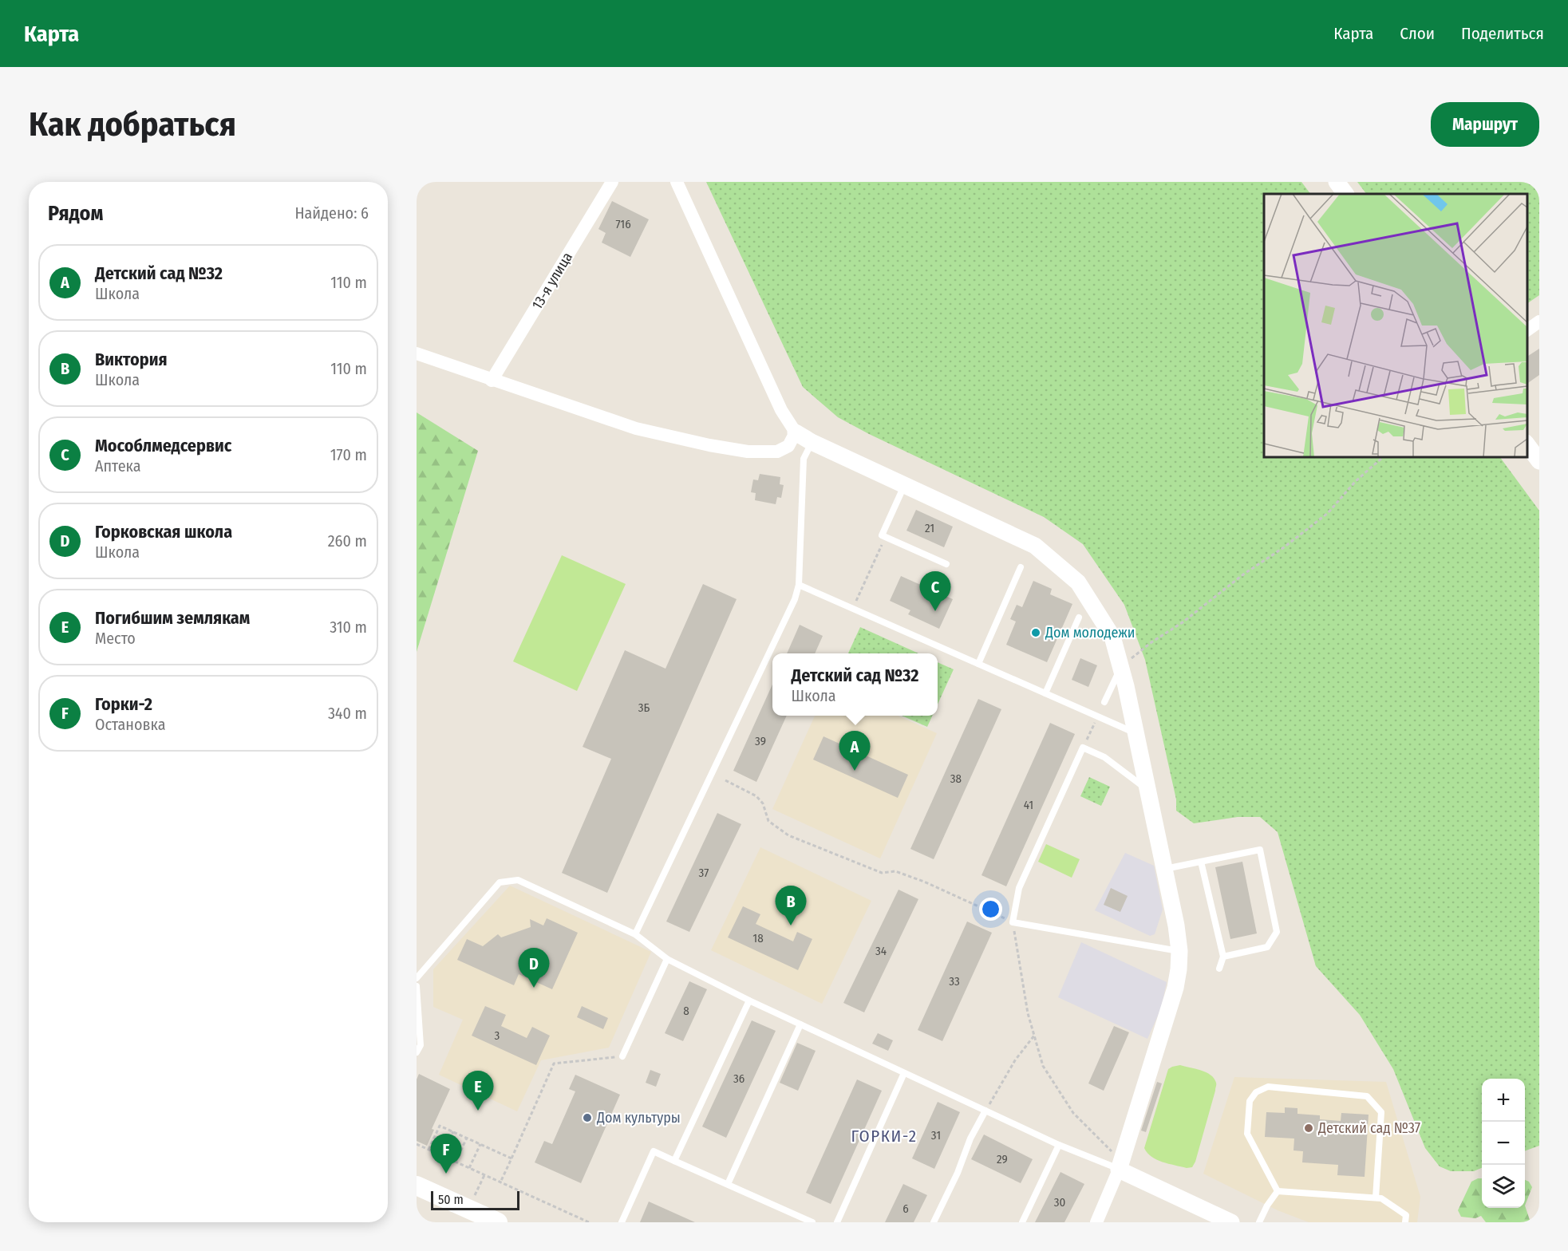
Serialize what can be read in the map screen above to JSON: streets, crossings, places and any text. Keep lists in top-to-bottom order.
{
  "streets": {
    "street": ["13-я улица"]
  },
  "districts": ["ГОРКИ-2"],
  "places": ["Дом молодежи", "Дом культуры", "Детский сад №37"],
  "house_numbers": [
    "716",
    "21",
    "3Б",
    "39",
    "38",
    "41",
    "37",
    "18",
    "34",
    "33",
    "8",
    "3",
    "36",
    "31",
    "29",
    "30",
    "6"
  ],
  "scale_bar": "50 m",
  "page": {
    "header": "Карта",
    "nav": ["Карта", "Слои", "Поделиться"],
    "buttons": "Маршрут",
    "title": "Как добраться",
    "heading": ["Рядом", "Найдено: 6"],
    "list": [
      {
        "mark": "A",
        "name": "Детский сад №32",
        "note": "Школа",
        "value": "110 m"
      },
      {
        "mark": "B",
        "name": "Виктория",
        "note": "Школа",
        "value": "110 m"
      },
      {
        "mark": "C",
        "name": "Мособлмедсервис",
        "note": "Аптека",
        "value": "170 m"
      },
      {
        "mark": "D",
        "name": "Горковская школа",
        "note": "Школа",
        "value": "260 m"
      },
      {
        "mark": "E",
        "name": "Погибшим землякам",
        "note": "Место",
        "value": "310 m"
      },
      {
        "mark": "F",
        "name": "Горки-2",
        "note": "Остановка",
        "value": "340 m"
      }
    ],
    "pins": [
      "C",
      "A",
      "B",
      "D",
      "E",
      "F"
    ],
    "popup": ["Детский сад №32", "Школа"],
    "map_buttons": ["+", "−"],
    "scale": "50 m"
  }
}
